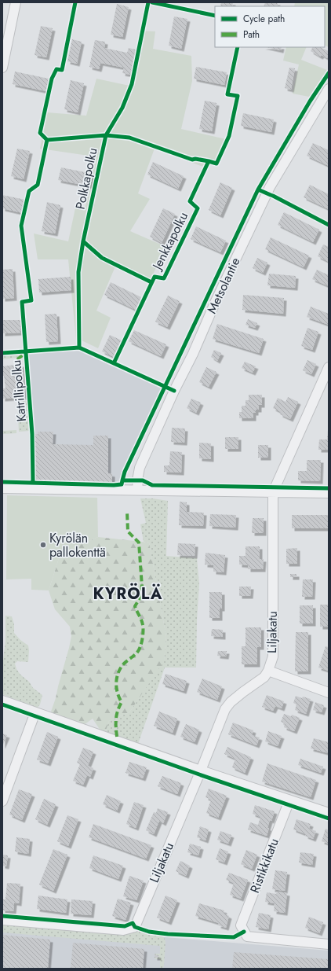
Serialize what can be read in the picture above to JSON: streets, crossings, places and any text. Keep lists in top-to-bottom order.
{
  "streets": {
    "street": ["Metsolantie", "Liljakatu", "Ristikkikatu"],
    "cycle path": ["Polkkapolku", "Jenkkapolku", "Katrillipolku"]
  },
  "districts": ["KYRÖLÄ"],
  "places": ["Kyrölän pallokenttä"],
  "legend": ["Cycle path", "Path"]
}
